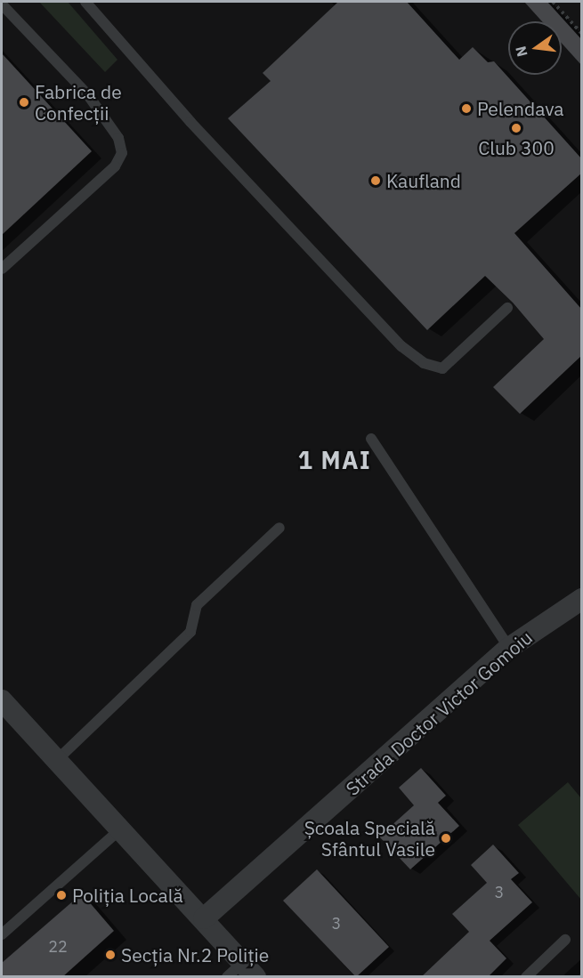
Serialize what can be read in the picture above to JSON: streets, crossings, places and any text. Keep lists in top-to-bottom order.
{
  "streets": {
    "street": ["Strada Doctor Victor Gomoiu"]
  },
  "districts": ["1 MAI"],
  "places": [
    "Fabrica de Confecții",
    "Pelendava",
    "Club 300",
    "Kaufland",
    "Școala Specială Sfântul Vasile",
    "Poliția Locală",
    "Secția Nr.2 Poliție"
  ],
  "house_numbers": ["3", "3", "22"],
  "north": "left"
}
